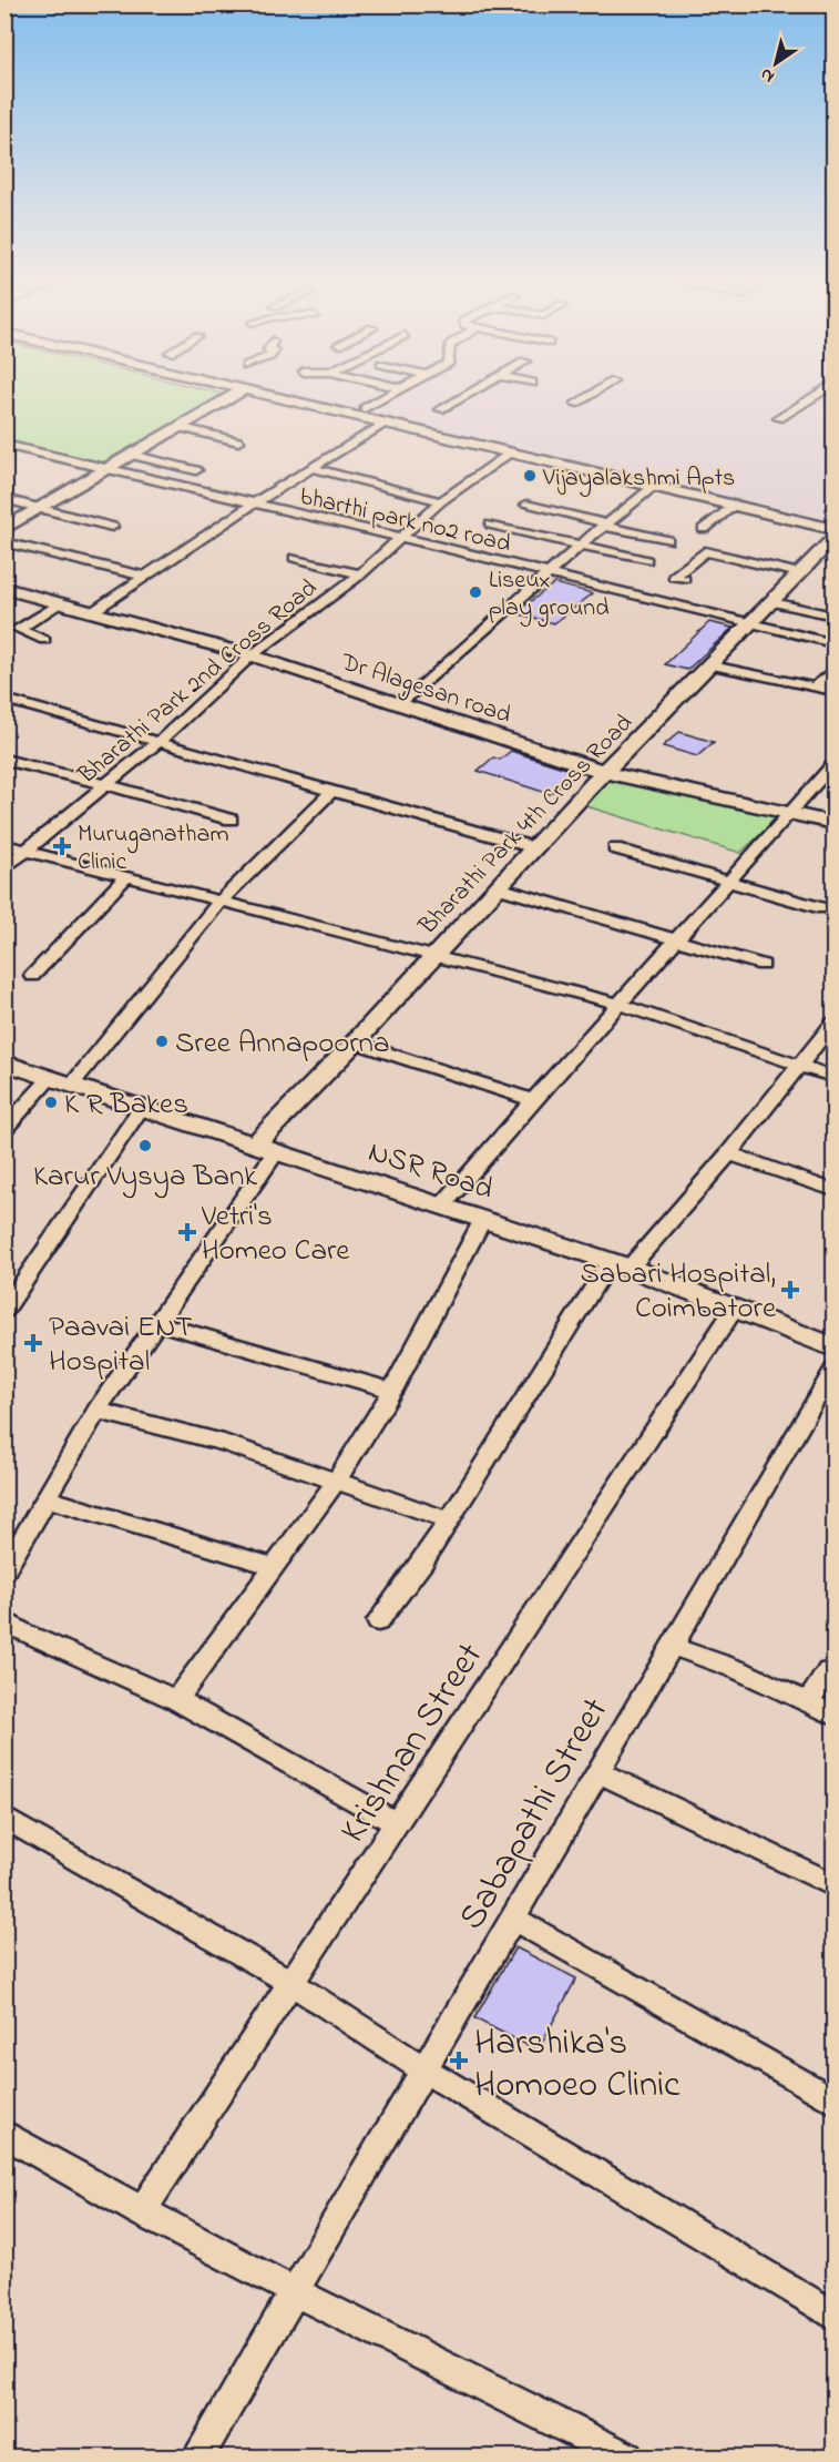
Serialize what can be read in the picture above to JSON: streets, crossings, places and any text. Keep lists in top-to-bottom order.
{
  "streets": {
    "street": [
      "bharthi park no2 road",
      "Bharathi Park 2nd Cross Road",
      "Dr Alagesan road",
      "Bharathi Park 4th Cross Road",
      "NSR Road",
      "Krishnan Street",
      "Sabapathi Street"
    ]
  },
  "crossings": [
    ["bharthi park no2 road", "Bharathi Park 2nd Cross Road"],
    ["bharthi park no2 road", "Bharathi Park 4th Cross Road"],
    ["Bharathi Park 2nd Cross Road", "Dr Alagesan road"],
    ["Dr Alagesan road", "Bharathi Park 4th Cross Road"],
    ["Bharathi Park 4th Cross Road", "NSR Road"],
    ["NSR Road", "Krishnan Street"]
  ],
  "places": {
    "other": [
      "Vijayalakshmi Apts",
      "Liseux play ground",
      "Sree Annapoorna",
      "K R Bakes",
      "Karur Vysya Bank"
    ],
    "health": [
      "Muruganatham Clinic",
      "Vetri's Homeo Care",
      "Sabari Hospital, Coimbatore",
      "Paavai ENT Hospital",
      "Harshika's Homoeo Clinic"
    ]
  },
  "north": "bottom left"
}
